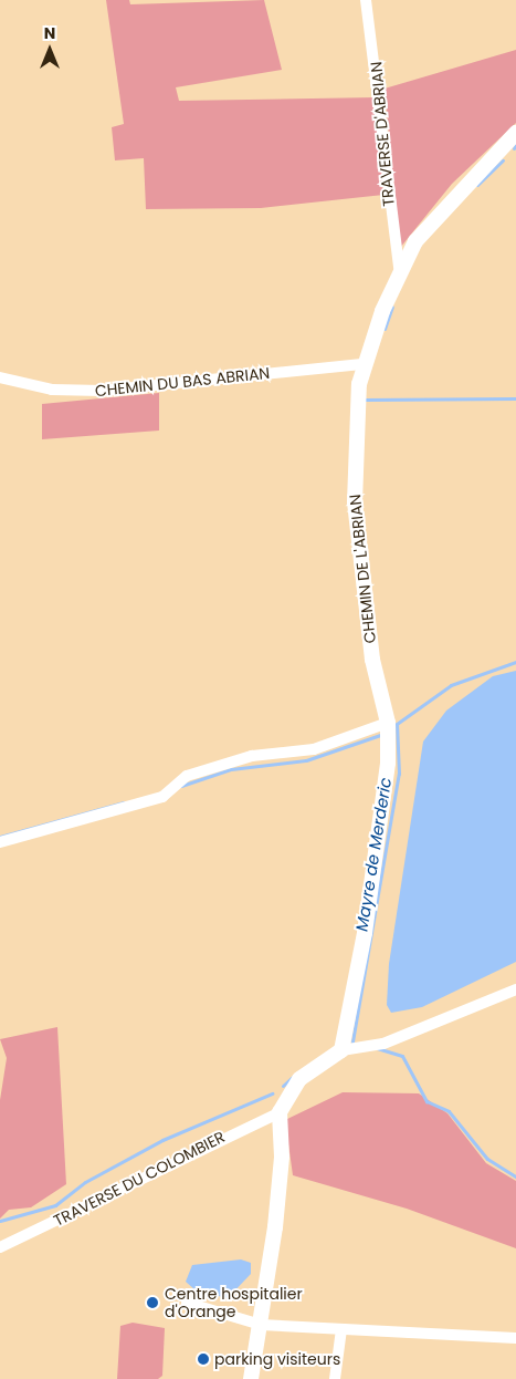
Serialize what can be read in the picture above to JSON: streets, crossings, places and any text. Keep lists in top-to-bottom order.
{
  "streets": {
    "street": [
      "TRAVERSE D'ABRIAN",
      "CHEMIN DU BAS ABRIAN",
      "CHEMIN DE L'ABRIAN",
      "TRAVERSE DU COLOMBIER"
    ]
  },
  "crossings": [
    ["TRAVERSE D'ABRIAN", "CHEMIN DE L'ABRIAN"],
    ["CHEMIN DU BAS ABRIAN", "CHEMIN DE L'ABRIAN"]
  ],
  "water": ["Mayre de Merderic"],
  "places": ["Centre hospitalier d'Orange", "parking visiteurs"],
  "north": "top"
}
